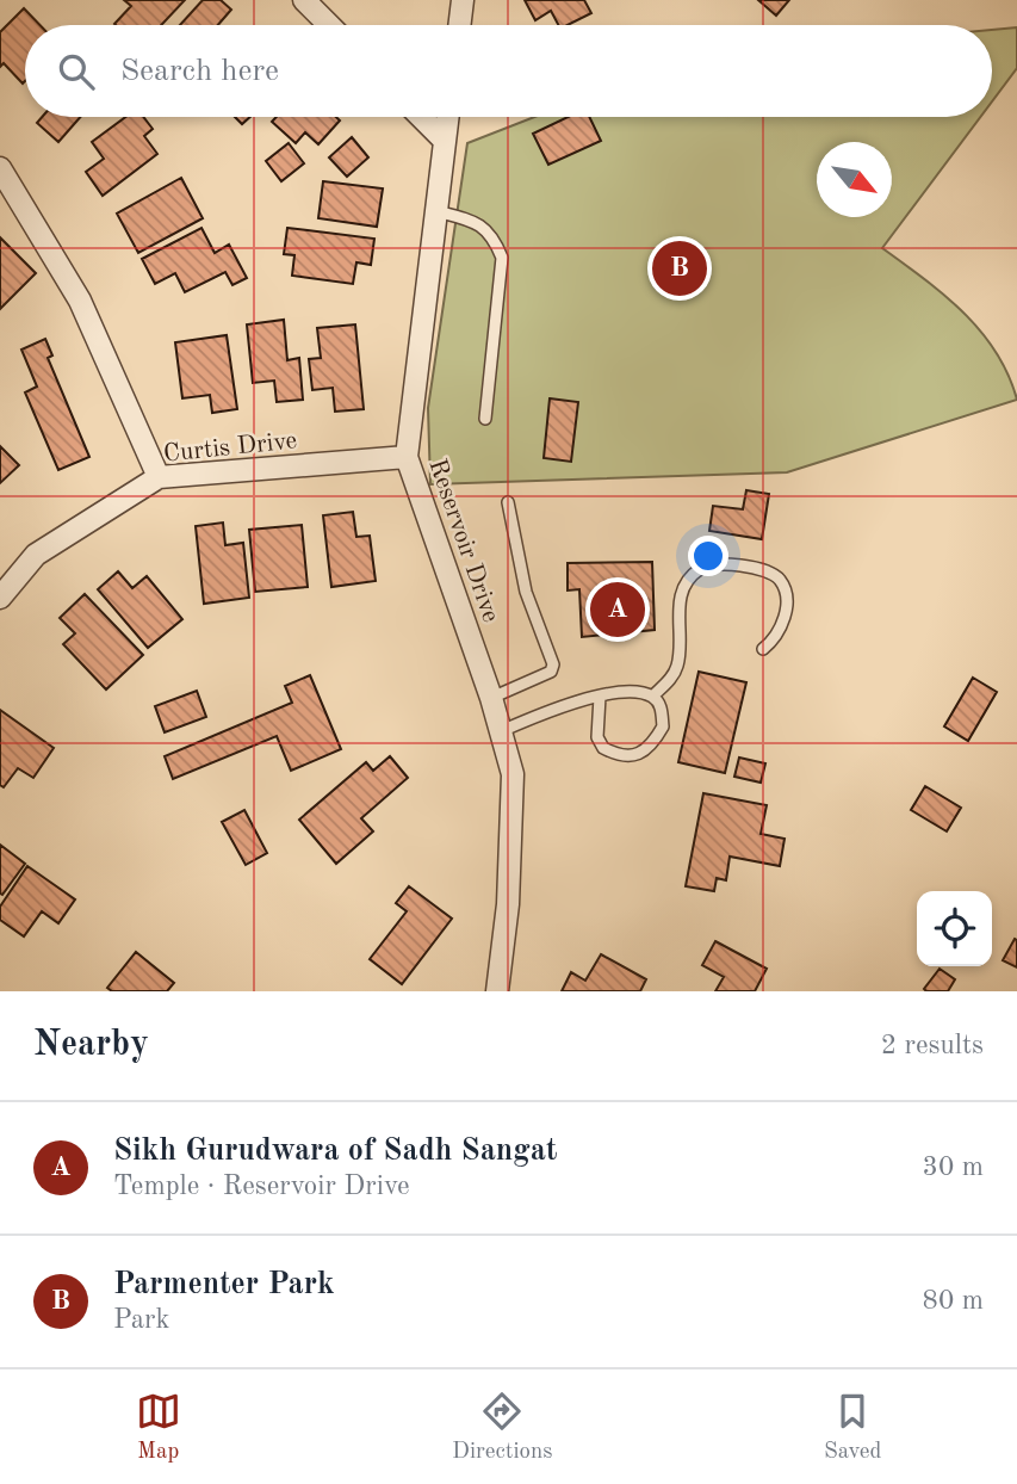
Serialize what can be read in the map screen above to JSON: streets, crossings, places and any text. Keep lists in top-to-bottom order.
{
  "streets": {
    "street": ["Curtis Drive", "Reservoir Drive"]
  },
  "crossings": [
    ["Curtis Drive", "Reservoir Drive"]
  ],
  "north": "bottom right",
  "page": {
    "search": "Search here",
    "pins": ["B", "A"],
    "heading": ["Nearby", "2 results"],
    "list": [
      {
        "mark": "A",
        "name": "Sikh Gurudwara of Sadh Sangat",
        "note": "Temple · Reservoir Drive",
        "value": "30 m"
      },
      {
        "mark": "B",
        "name": "Parmenter Park",
        "note": "Park",
        "value": "80 m"
      }
    ],
    "nav": ["Map", "Directions", "Saved"]
  }
}
